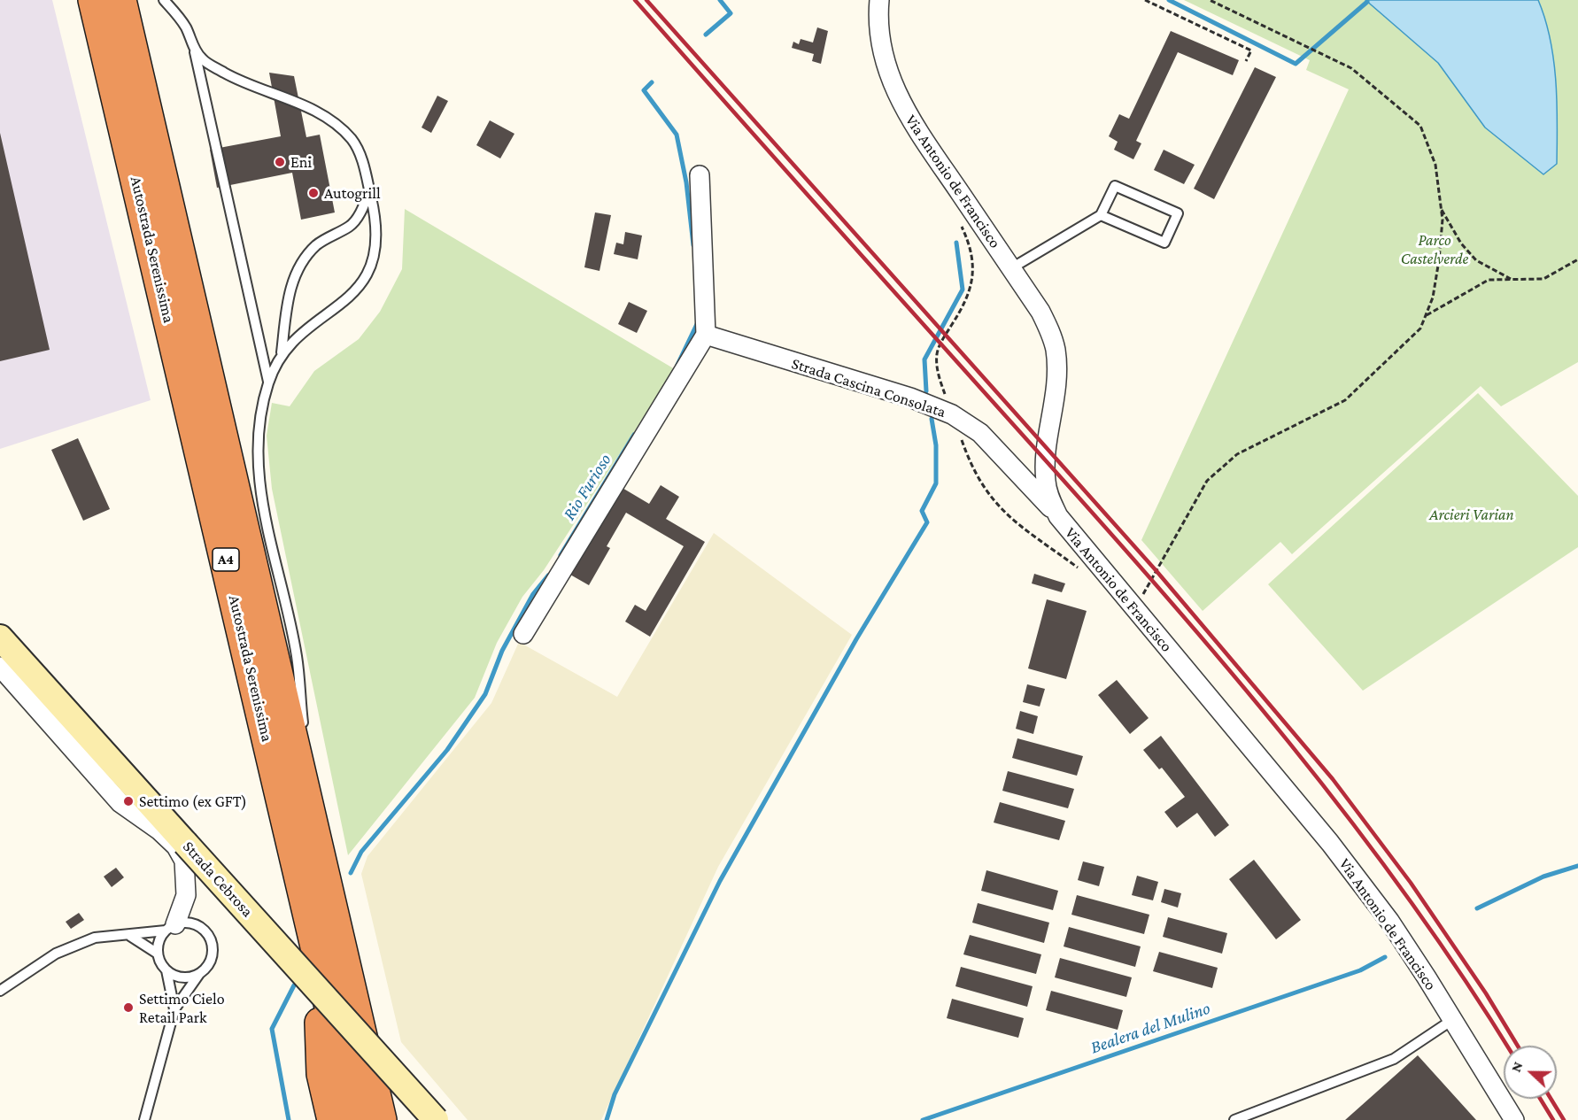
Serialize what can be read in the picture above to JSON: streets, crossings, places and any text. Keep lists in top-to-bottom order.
{
  "streets": {
    "highway": ["Autostrada Serenissima", "A4"],
    "main road": ["Strada Cebrosa"],
    "street": ["Via Antonio de Francisco", "Strada Cascina Consolata"]
  },
  "crossings": [
    ["Via Antonio de Francisco", "Strada Cascina Consolata"]
  ],
  "water": ["Rio Furioso", "Bealera del Mulino"],
  "parks": ["Parco Castelverde", "Arcieri Varian"],
  "places": [
    "Eni",
    "Autogrill",
    "Settimo (ex GFT)",
    "Settimo Cielo Retail Park"
  ],
  "north": "left"
}
